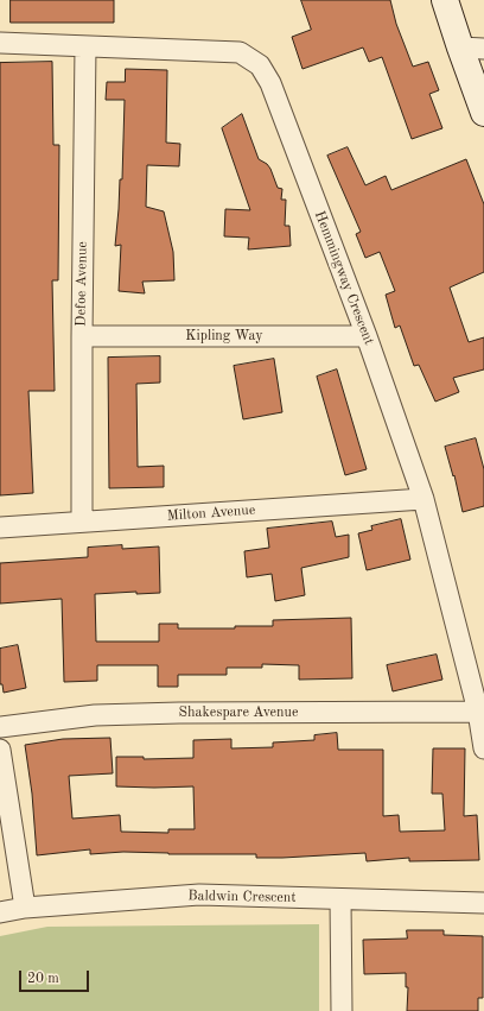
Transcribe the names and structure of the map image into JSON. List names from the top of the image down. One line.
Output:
{"streets":{"street":["Hemmingway Crescent","Defoe Avenue","Kipling Way","Milton Avenue","Shakespare Avenue","Baldwin Crescent"]},"crossings":[["Hemmingway Crescent","Defoe Avenue"],["Hemmingway Crescent","Kipling Way"],["Hemmingway Crescent","Milton Avenue"],["Hemmingway Crescent","Shakespare Avenue"],["Defoe Avenue","Kipling Way"],["Defoe Avenue","Milton Avenue"]],"scale_bar":"20 m"}
